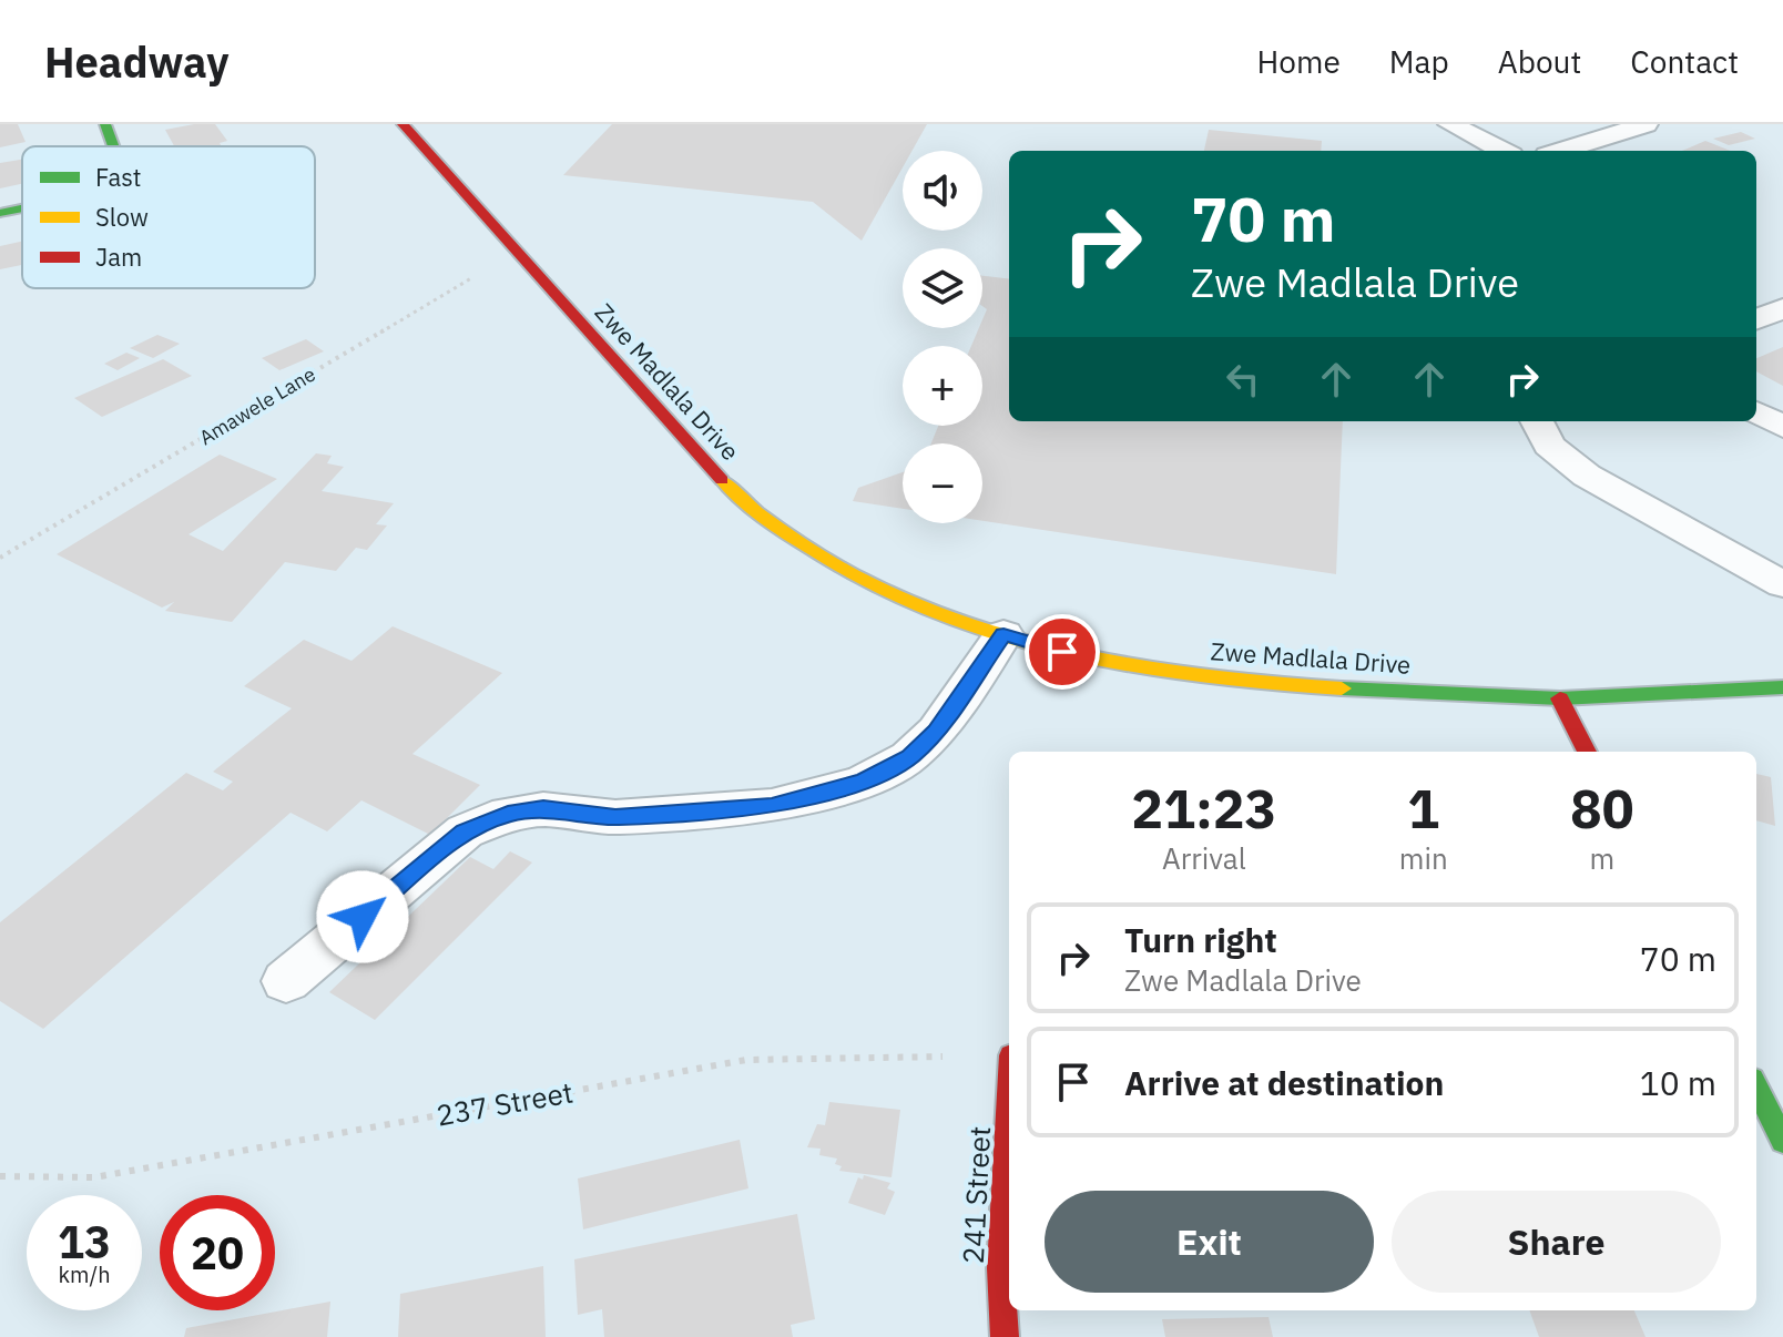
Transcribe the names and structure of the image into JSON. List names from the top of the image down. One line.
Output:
{"streets":{"street":["Zwe Madlala Drive","241 Street"],"path":["Amawele Lane","237 Street"]},"crossings":[["Zwe Madlala Drive","Amawele Lane"]],"legend":["Fast","Slow","Jam"],"page":{"header":"Headway","nav":["Home","Map","About","Contact"],"map_buttons":["+","−"],"turn":["70 m","Zwe Madlala Drive"],"eta":["21:23","Arrival","1","min","80","m"],"list":[{"name":"Turn right","note":"Zwe Madlala Drive","value":"70 m"},{"name":"Arrive at destination","value":"10 m"}],"buttons":["Exit","Share"],"speed":"13 km/h","limit":"20"}}
